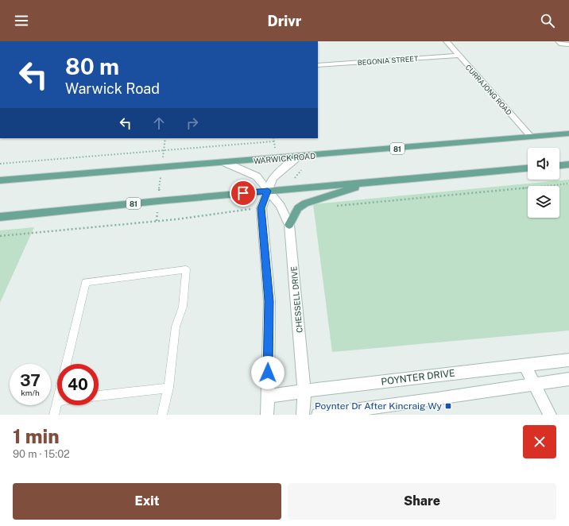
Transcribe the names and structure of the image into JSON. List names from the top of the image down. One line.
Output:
{"streets":{"main road":["81","WARWICK ROAD"],"street":["BEGONIA STREET","CURRAJONG ROAD","CHESSELL DRIVE","POYNTER DRIVE"]},"crossings":[["BEGONIA STREET","CURRAJONG ROAD"],["CURRAJONG ROAD","WARWICK ROAD"],["81","CHESSELL DRIVE"],["WARWICK ROAD","CHESSELL DRIVE"],["CHESSELL DRIVE","POYNTER DRIVE"]],"places":{"transit":["Poynter Dr After Kincraig Wy"]},"page":{"header":"Drivr","turn":["80 m","Warwick Road"],"speed":"37 km/h","limit":"40","heading":["1 min","90 m · 15:02"],"buttons":["Exit","Share"]}}
